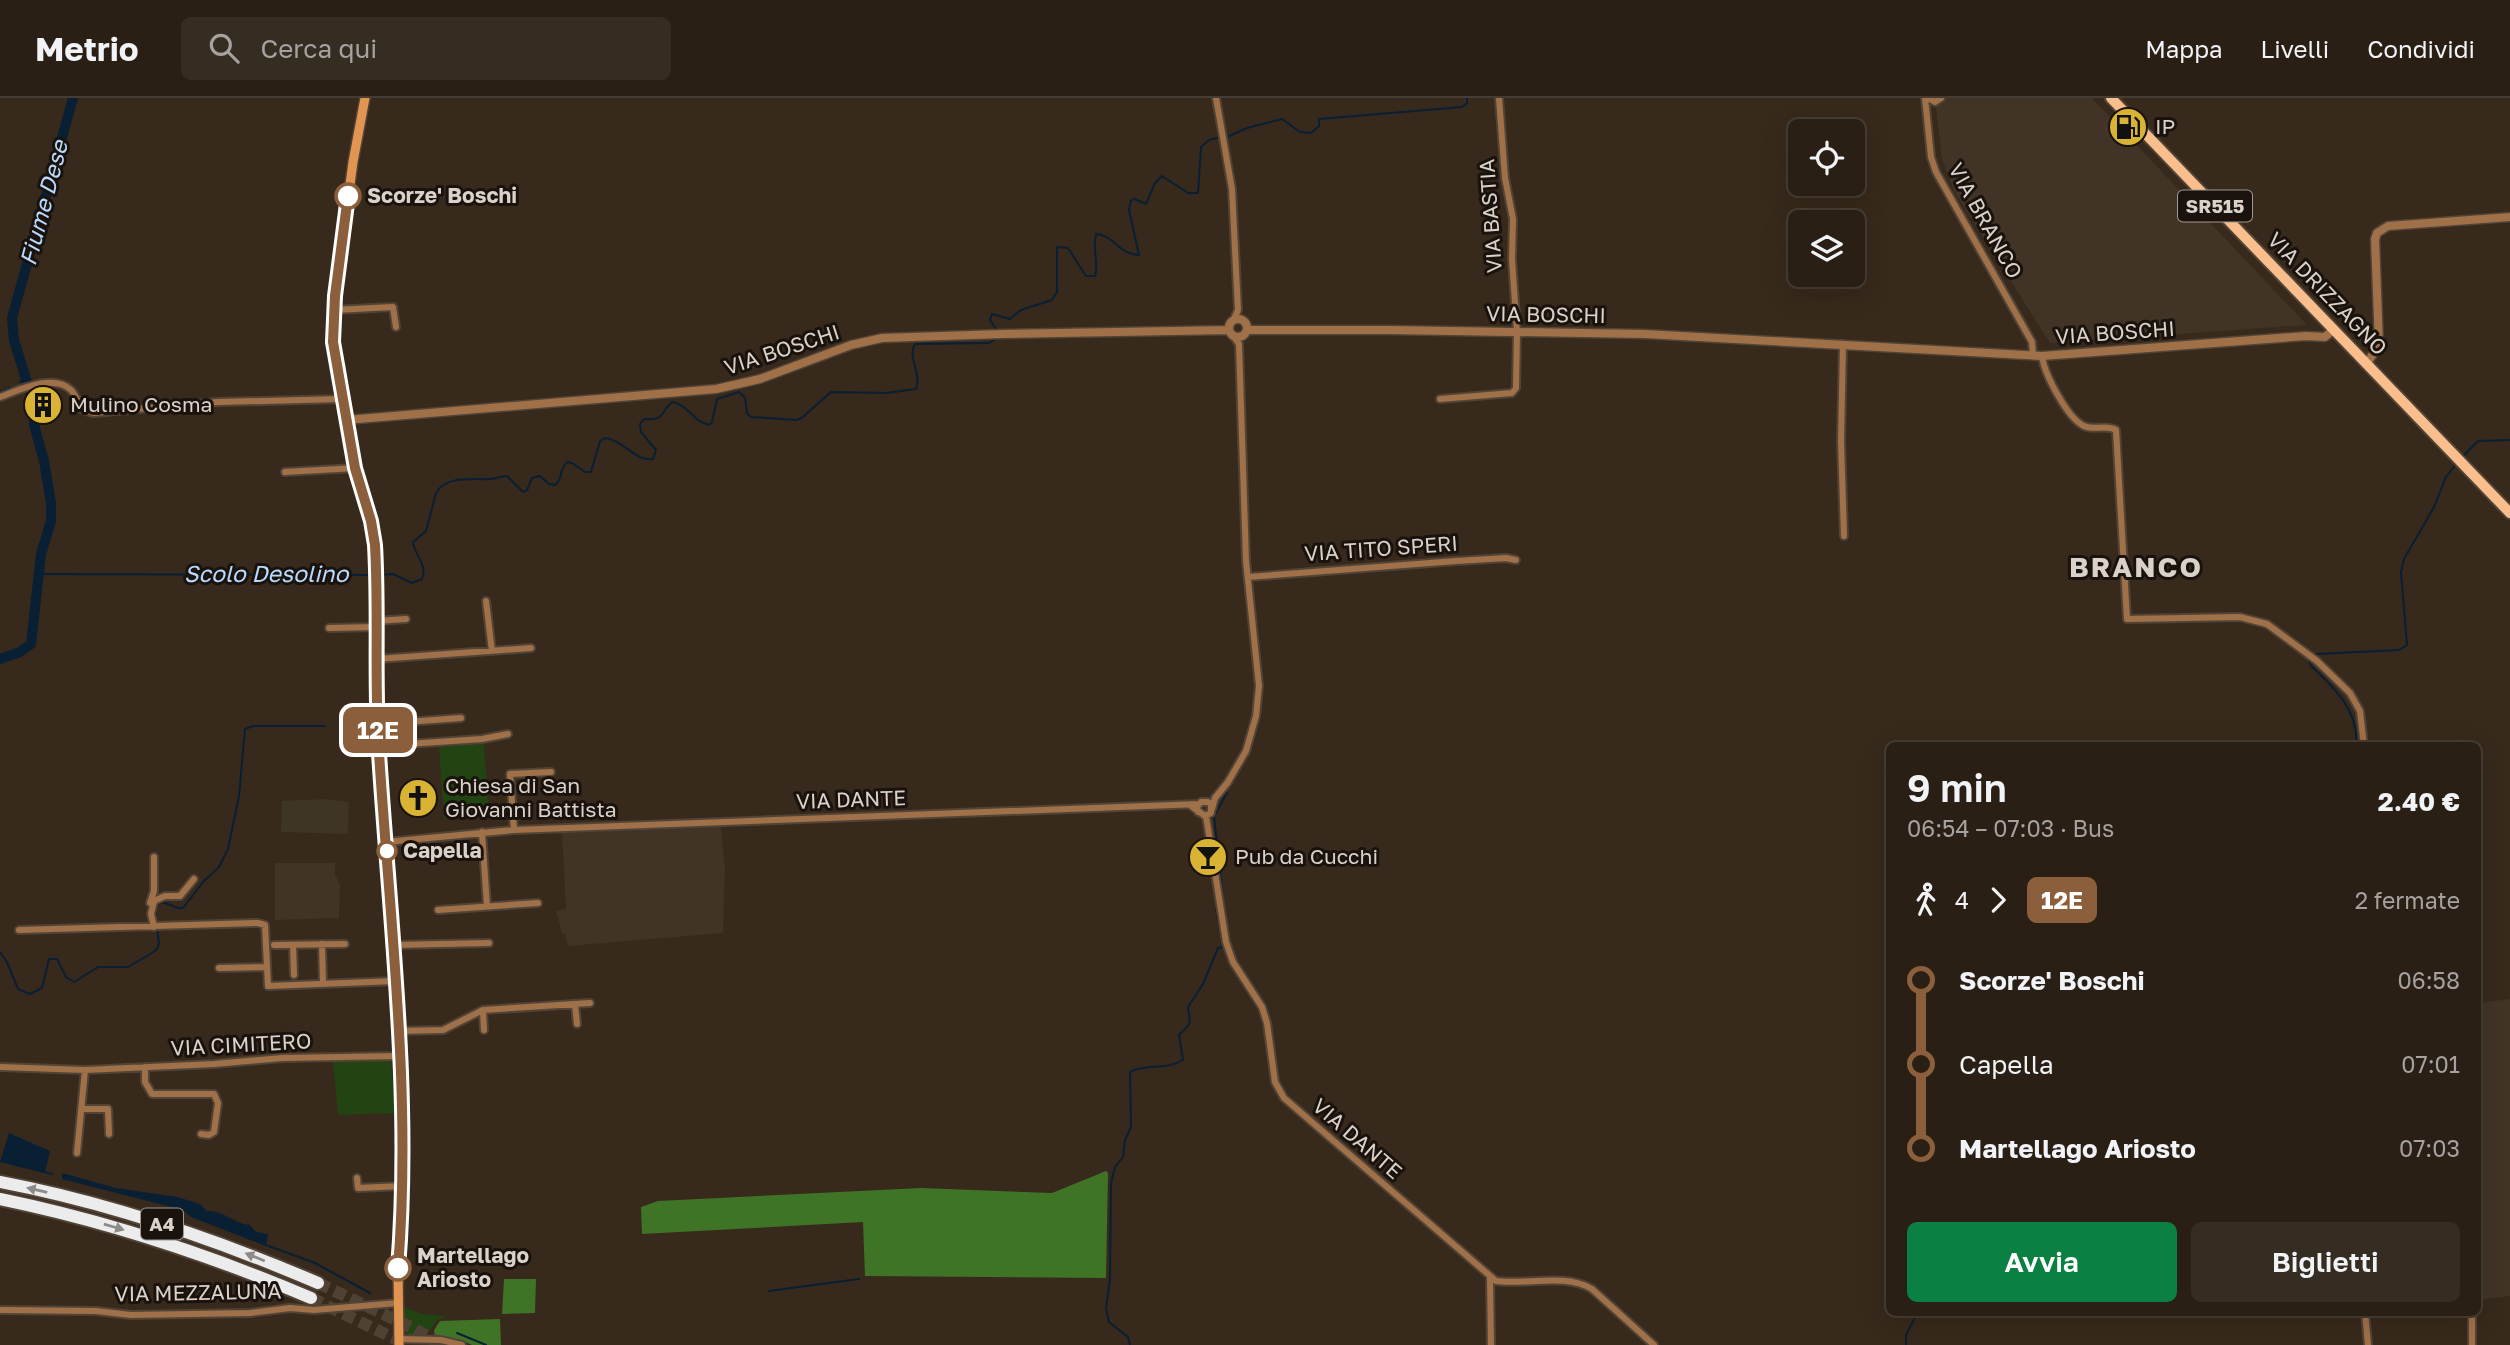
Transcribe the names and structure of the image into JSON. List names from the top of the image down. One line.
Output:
{"streets":{"highway":["A4"],"main road":["SR515","VIA DRIZZAGNO"],"street":["VIA BASTIA","VIA BRANCO","VIA BOSCHI","VIA TITO SPERI","VIA DANTE","VIA CIMITERO","VIA MEZZALUNA"]},"crossings":[["VIA BASTIA","VIA BOSCHI"],["VIA BRANCO","VIA BOSCHI"],["VIA DRIZZAGNO","VIA BOSCHI"]],"districts":["BRANCO"],"water":["Fiume Dese","Scolo Desolino"],"places":{"fuel station":["IP"],"other":["Scorze' Boschi","Capella","Martellago Ariosto"],"building":["Mulino Cosma"],"church":["Chiesa di San Giovanni Battista"],"bar":["Pub da Cucchi"]},"lines":["bus line 12E"],"page":{"header":"Metrio","search":"Cerca qui","nav":["Mappa","Livelli","Condividi"],"on_map":"12E","heading":["9 min","06:54 – 07:03 · Bus","2.40 €"],"legs":["4","12E","2 fermate"],"list":[{"name":"Scorze' Boschi","value":"06:58"},{"name":"Capella","value":"07:01"},{"name":"Martellago Ariosto","value":"07:03"}],"buttons":["Avvia","Biglietti"]}}
